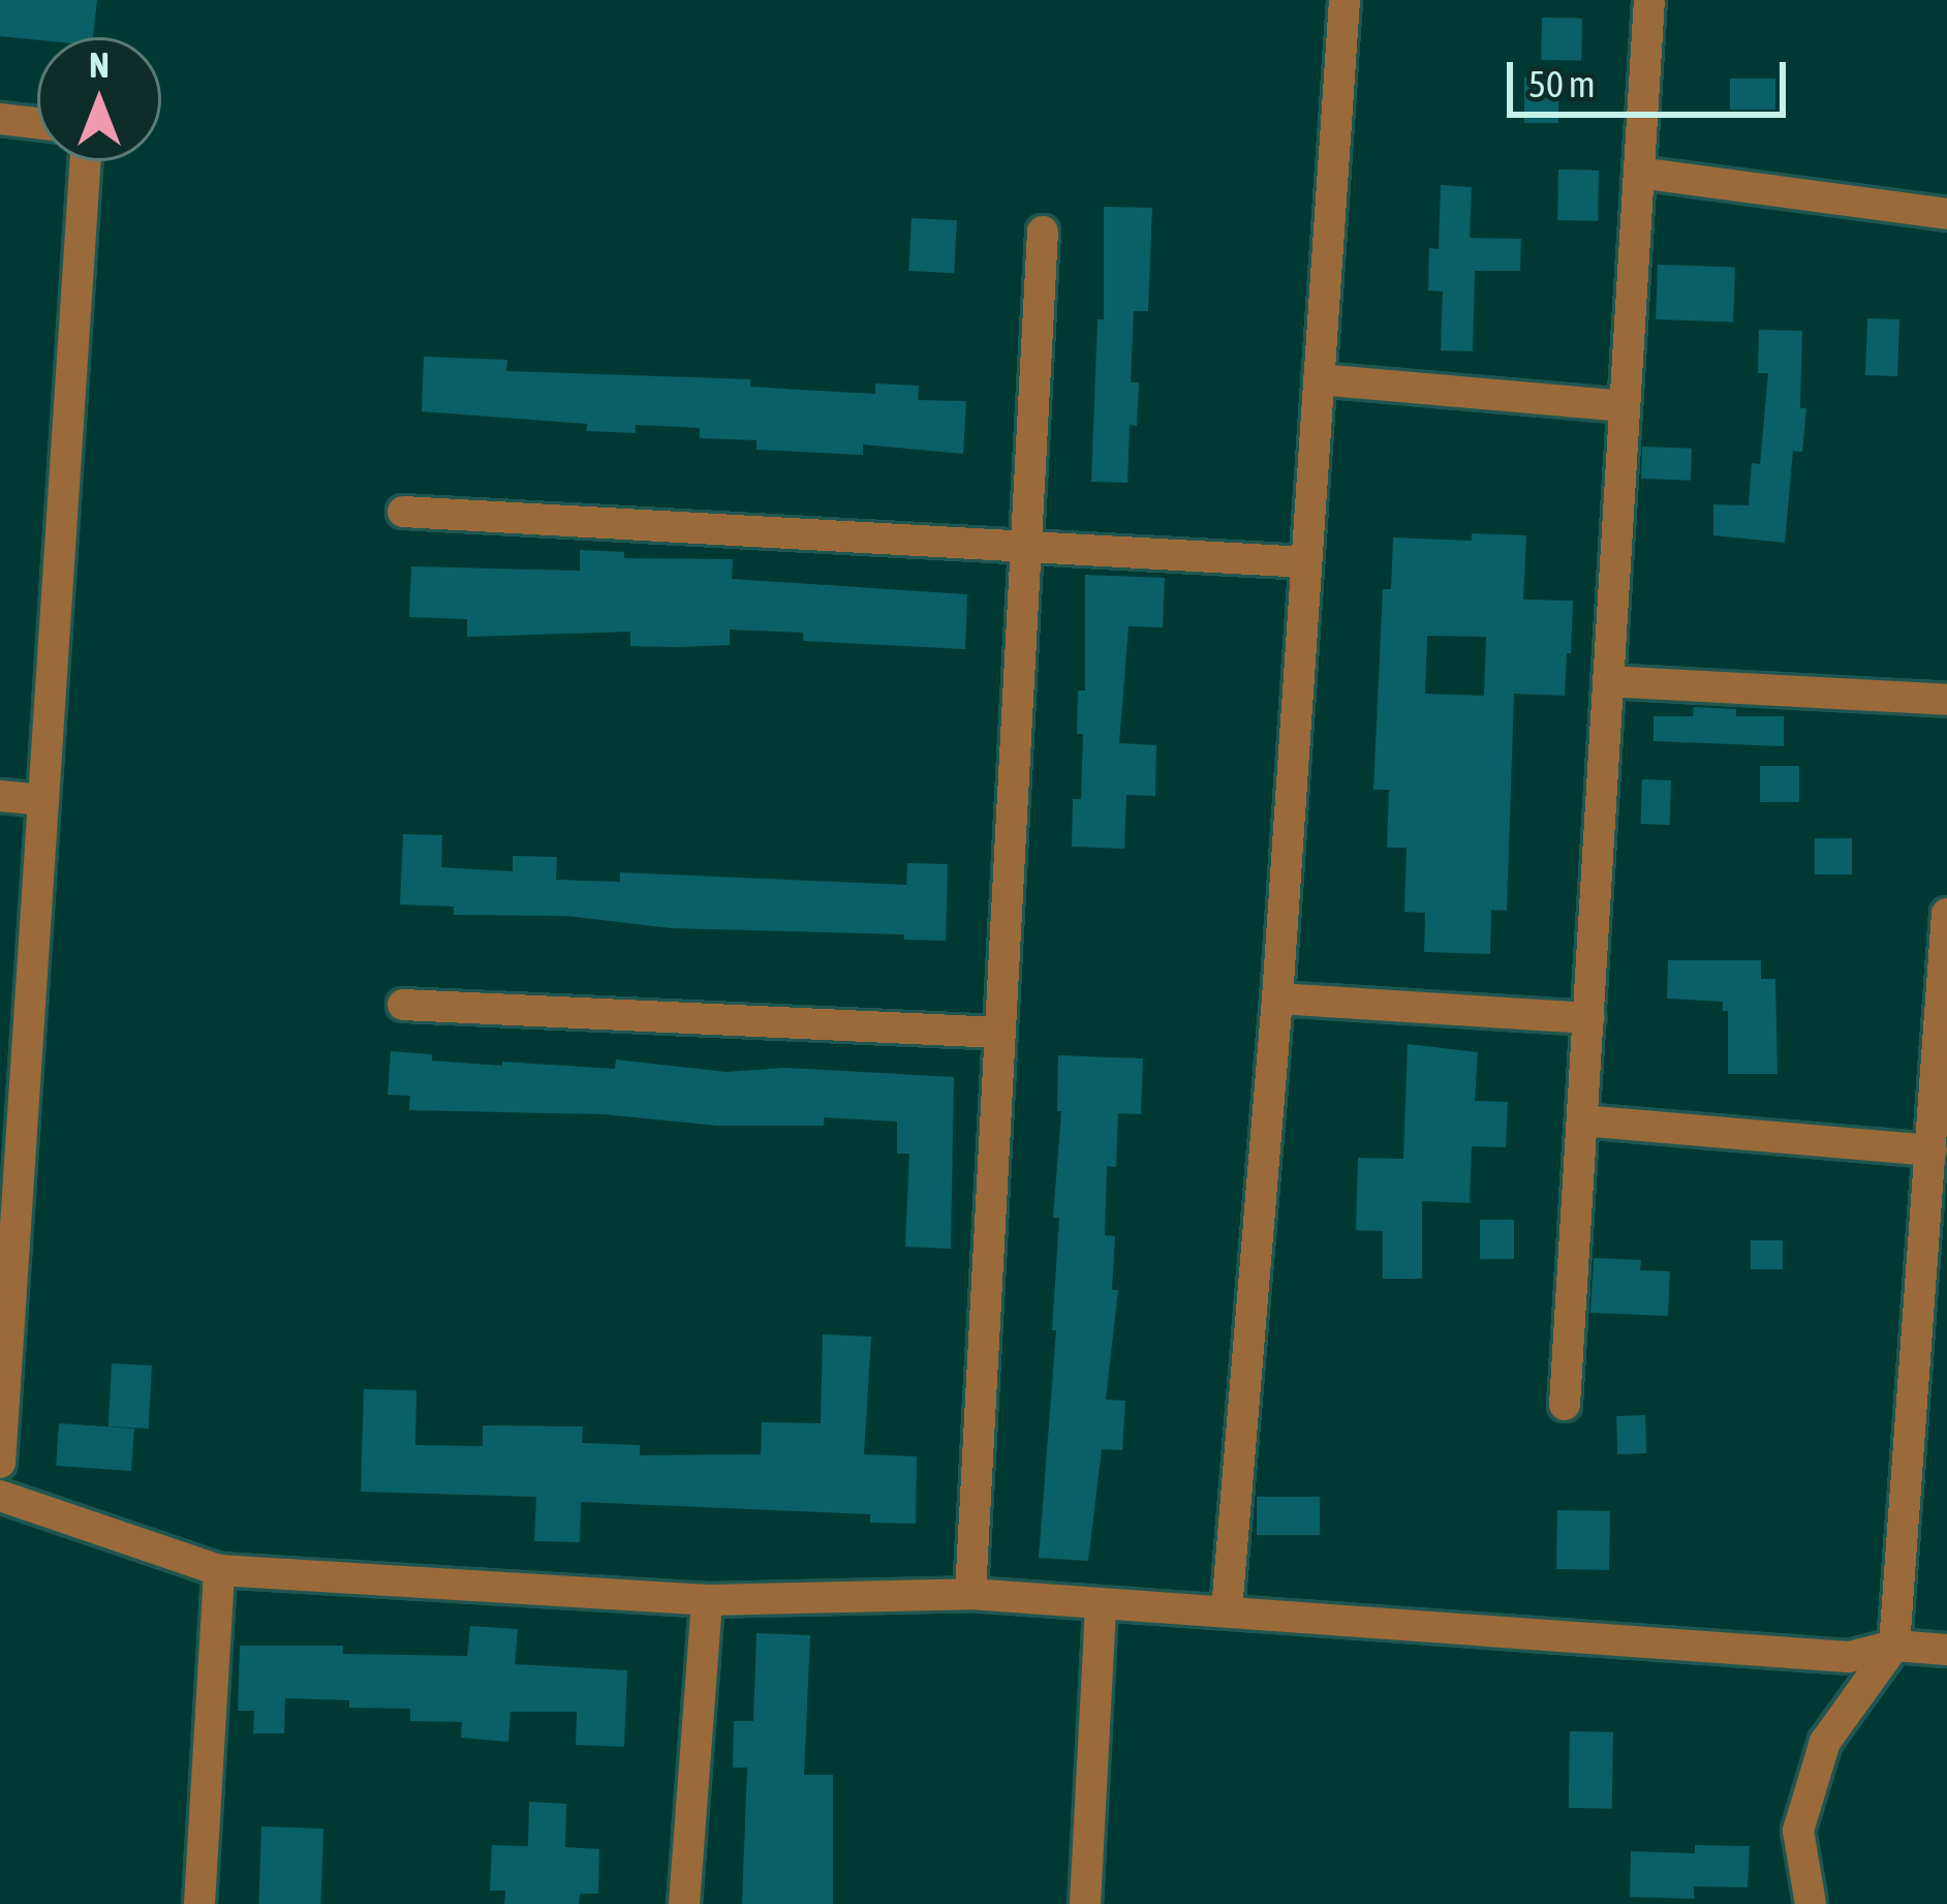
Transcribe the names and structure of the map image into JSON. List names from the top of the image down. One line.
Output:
{"scale_bar":"50 m","north":"top"}
